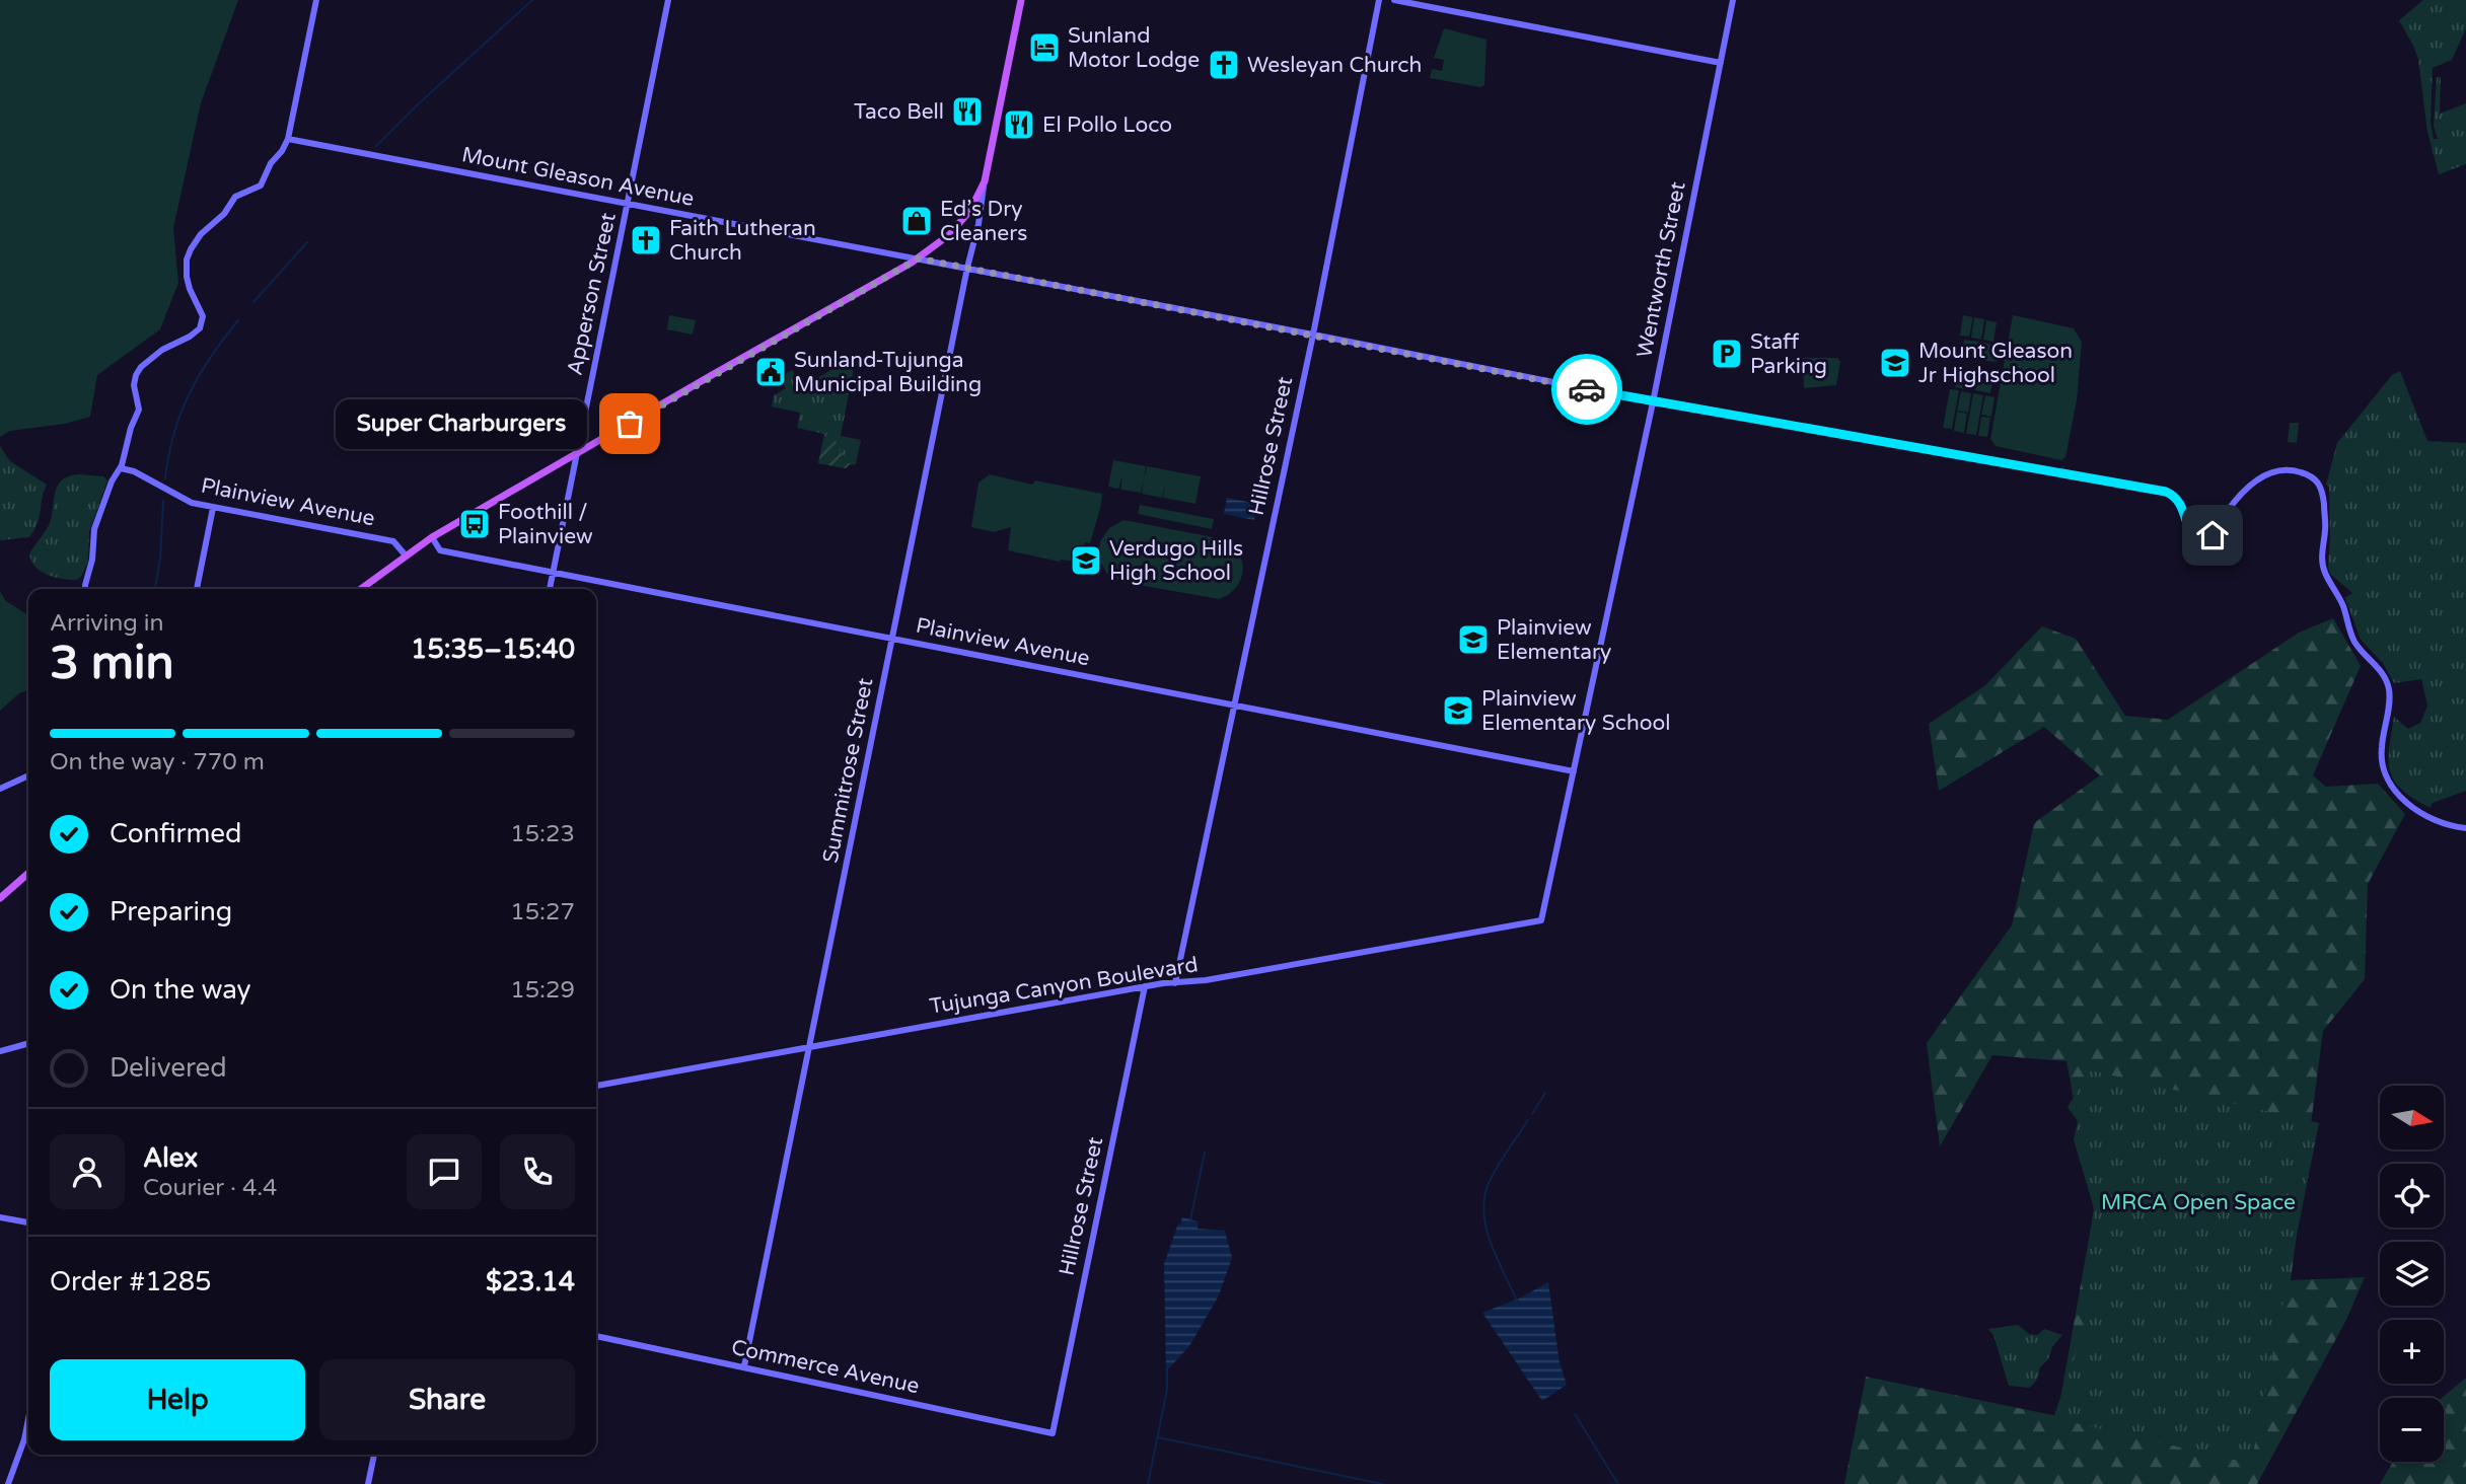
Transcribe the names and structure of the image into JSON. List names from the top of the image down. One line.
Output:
{"streets":{"street":["Mount Gleason Avenue","Wentworth Street","Apperson Street","Hillrose Street","Plainview Avenue","Summitrose Street","Tujunga Canyon Boulevard","Commerce Avenue"]},"crossings":[["Mount Gleason Avenue","Wentworth Street"],["Mount Gleason Avenue","Apperson Street"],["Mount Gleason Avenue","Hillrose Street"],["Mount Gleason Avenue","Summitrose Street"],["Wentworth Street","Plainview Avenue"],["Wentworth Street","Tujunga Canyon Boulevard"],["Apperson Street","Plainview Avenue"],["Hillrose Street","Plainview Avenue"],["Hillrose Street","Tujunga Canyon Boulevard"],["Hillrose Street","Commerce Avenue"],["Plainview Avenue","Summitrose Street"],["Summitrose Street","Tujunga Canyon Boulevard"],["Summitrose Street","Commerce Avenue"]],"parks":["MRCA Open Space"],"places":{"hotel":["Sunland Motor Lodge"],"church":["Wesleyan Church","Faith Lutheran Church"],"restaurant":["Taco Bell","El Pollo Loco"],"shop":["Ed’s Dry Cleaners"],"parking":["Staff Parking"],"school or university":["Mount Gleason Jr Highschool","Verdugo Hills High School","Plainview Elementary","Plainview Elementary School"],"public building":["Sunland-Tujunga Municipal Building"],"other":["Super Charburgers"],"bus stop":["Foothill / Plainview"]},"north":"right","page":{"bubble":"Super Charburgers","heading":["3 min","Arriving in","15:35–15:40"],"panel":["Alex","Courier · 4.4","Order #1285","$23.14"],"bar":"On the way · 770 m","list":[["Confirmed","15:23"],["Preparing","15:27"],["On the way","15:29"],"Delivered"],"map_buttons":["+","−"],"buttons":["Help","Share"]}}
